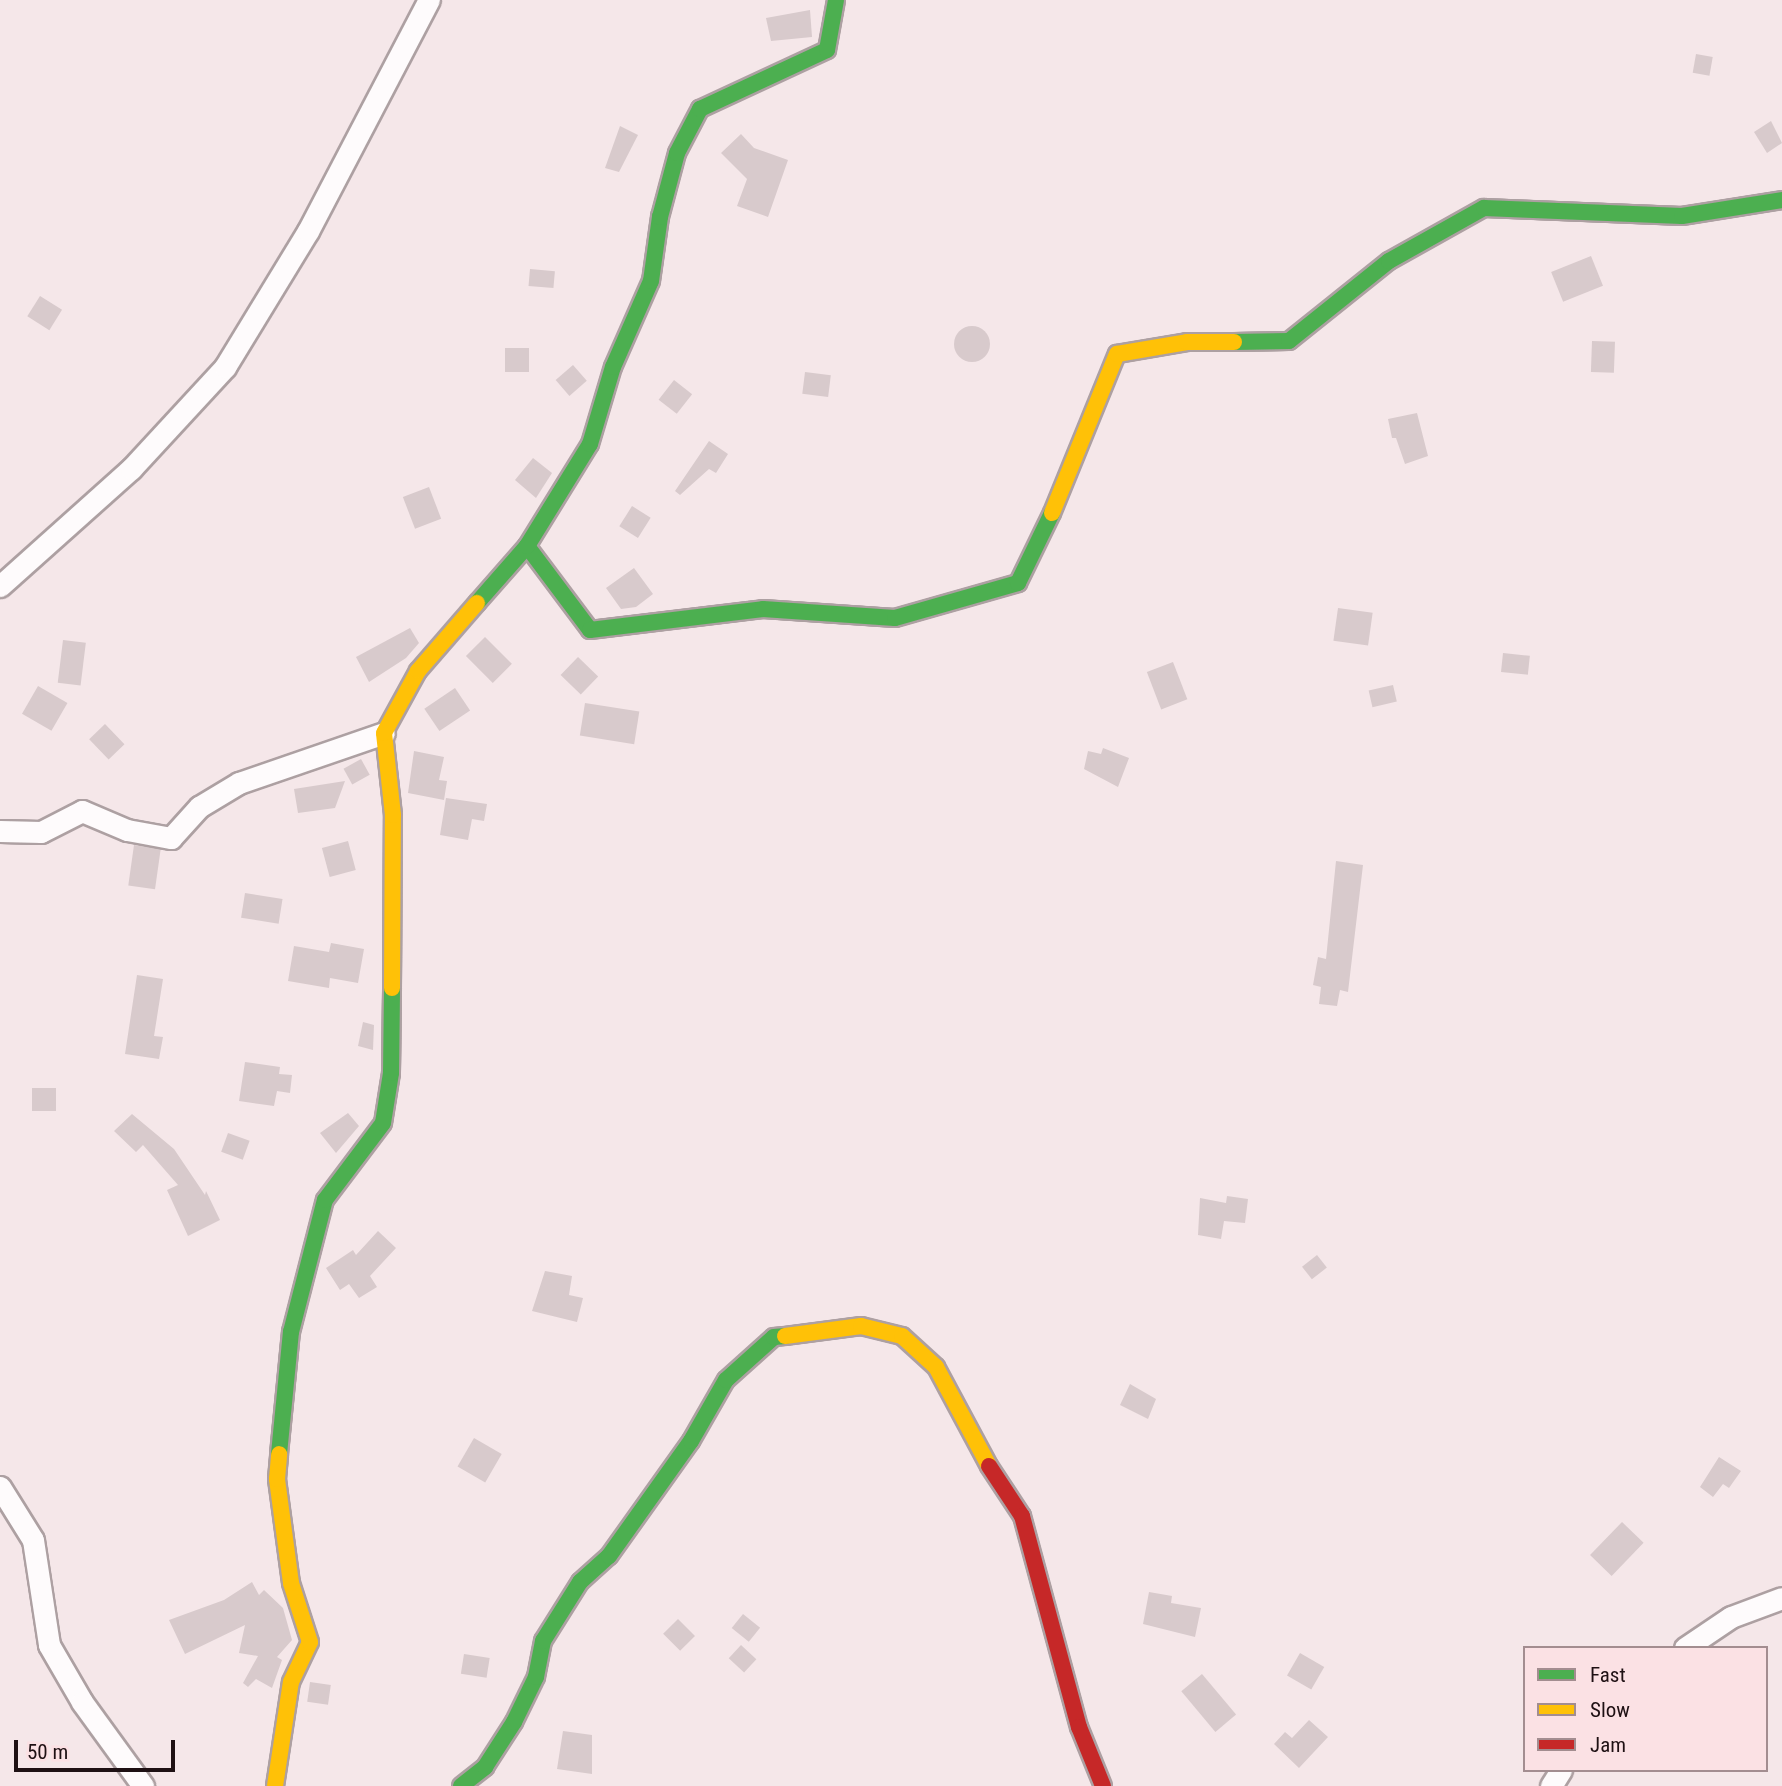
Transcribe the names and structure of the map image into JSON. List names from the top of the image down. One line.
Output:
{"legend":["Fast","Slow","Jam"],"scale_bar":"50 m"}
